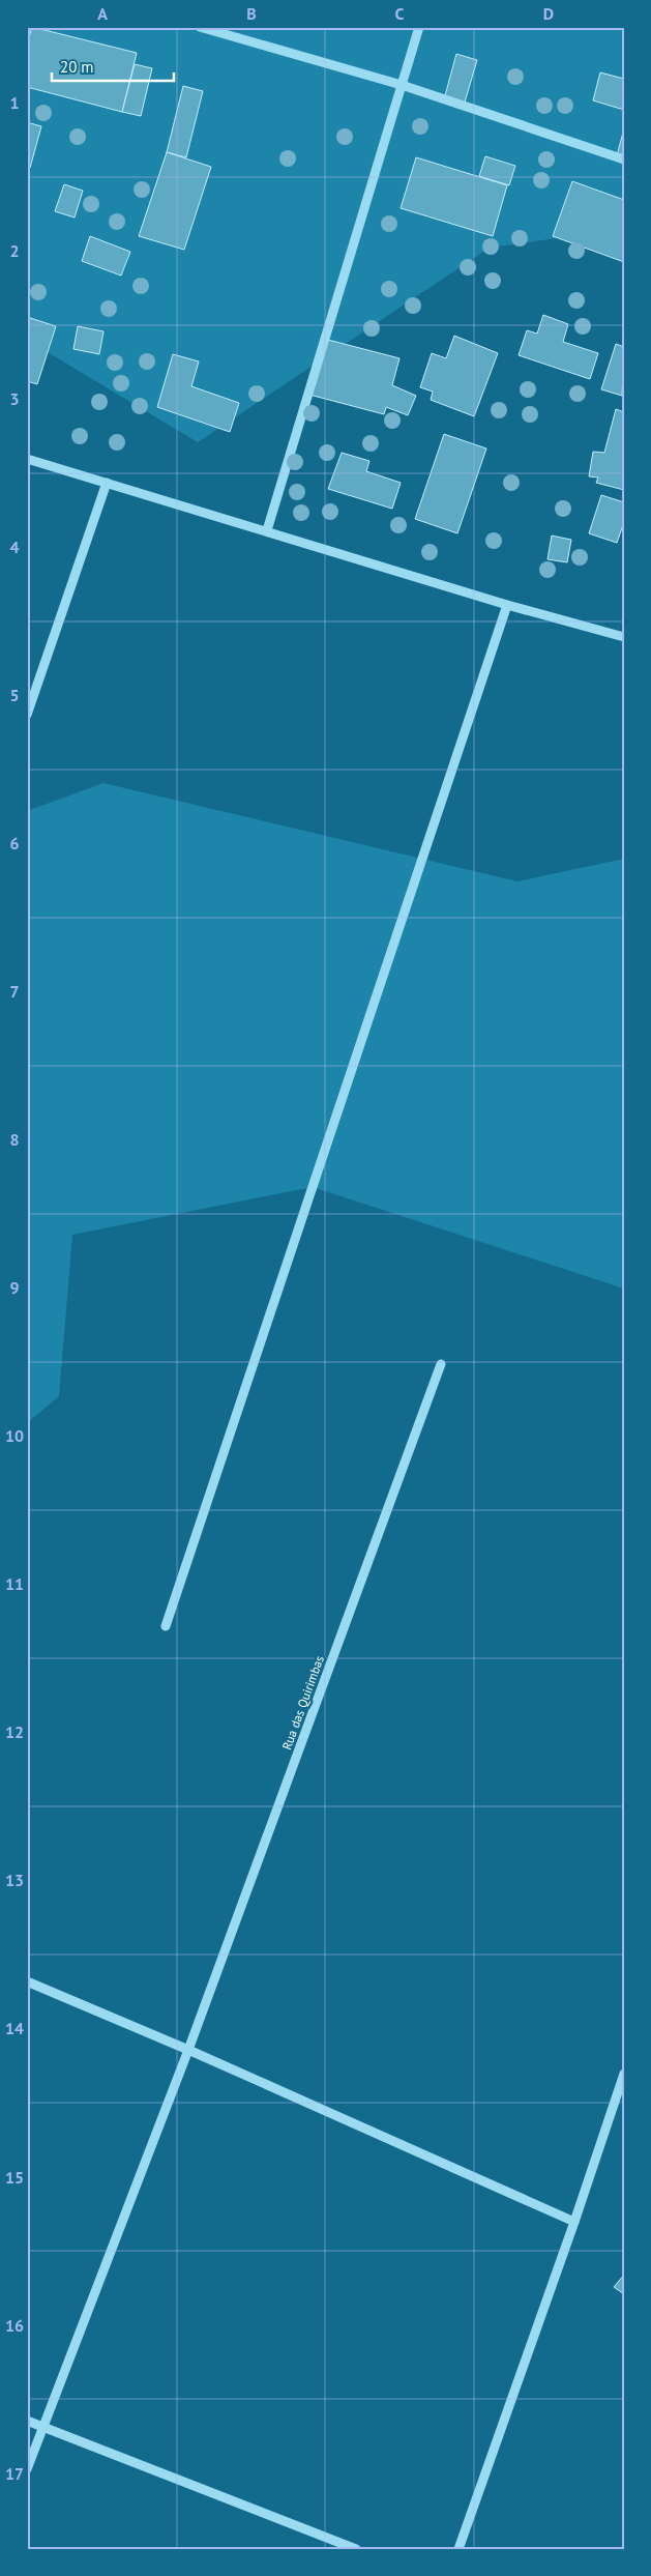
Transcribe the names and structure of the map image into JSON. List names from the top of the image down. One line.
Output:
{"streets":{"street":["Rua das Quirimbas"]},"scale_bar":"20 m","grid":{"columns":["A","B","C","D"],"rows":["1","2","3","4","5","6","7","8","9","10","11","12","13","14","15","16","17"]}}
